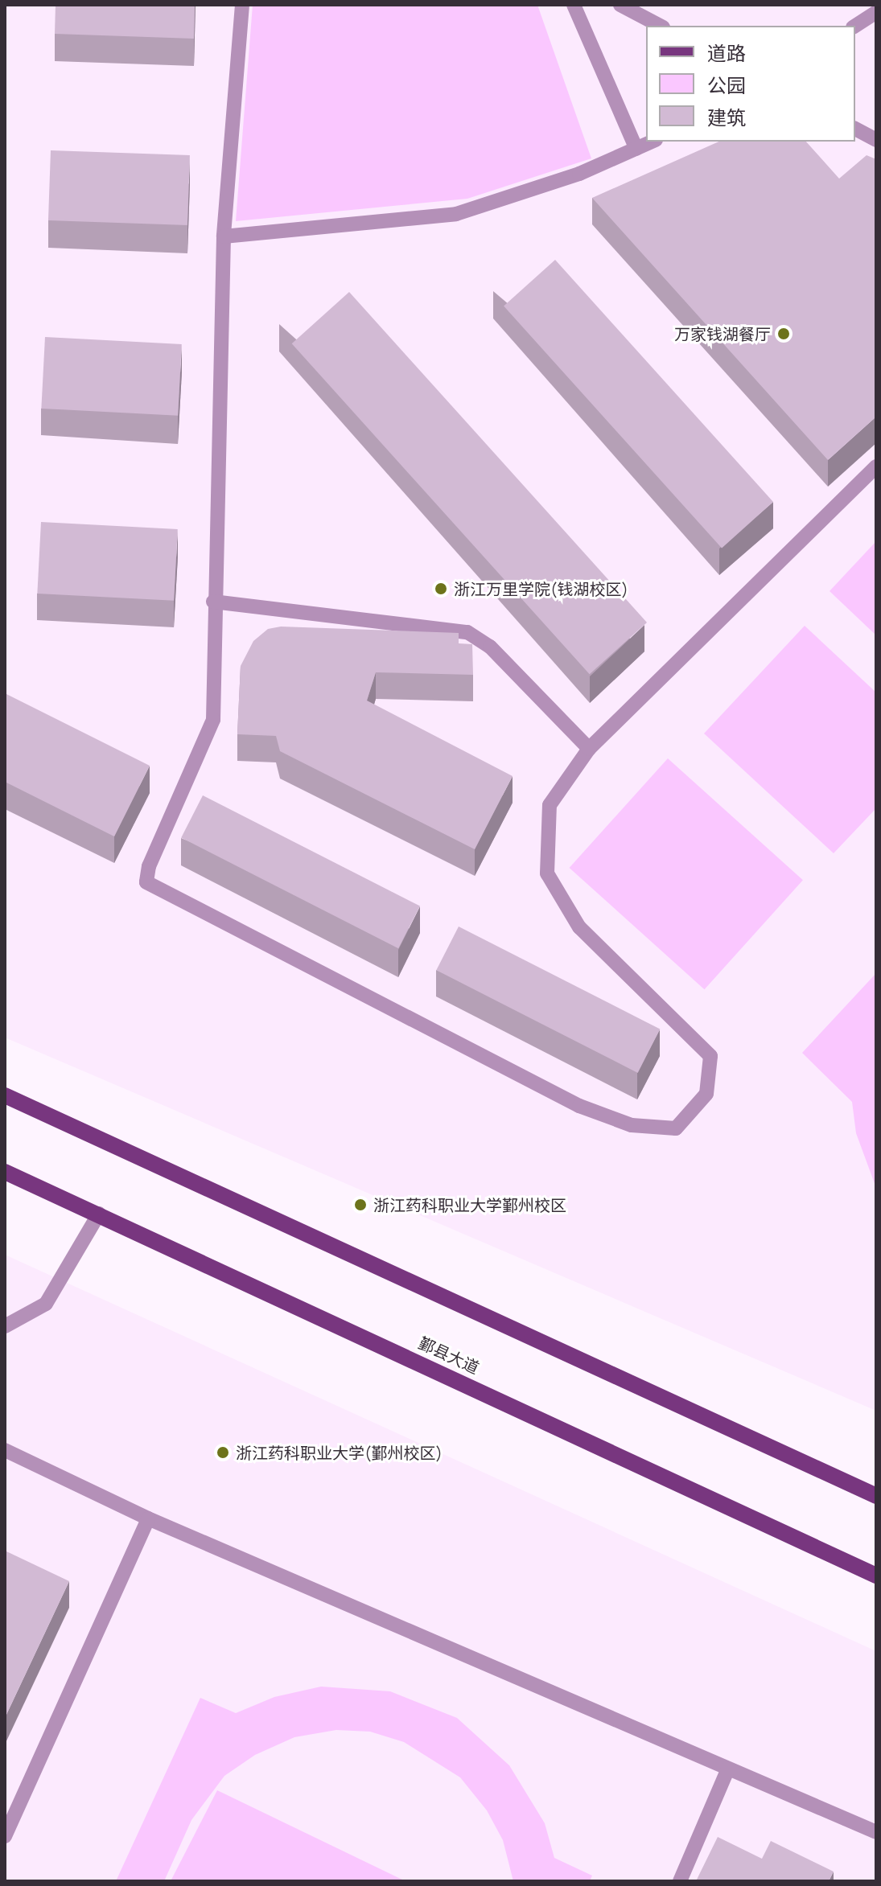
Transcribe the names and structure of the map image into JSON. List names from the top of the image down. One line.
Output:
{"streets":{"main road":["鄞县大道"]},"places":["万家钱湖餐厅","浙江万里学院(钱湖校区)","浙江药科职业大学鄞州校区","浙江药科职业大学(鄞州校区)"],"legend":["道路","公园","建筑"]}
